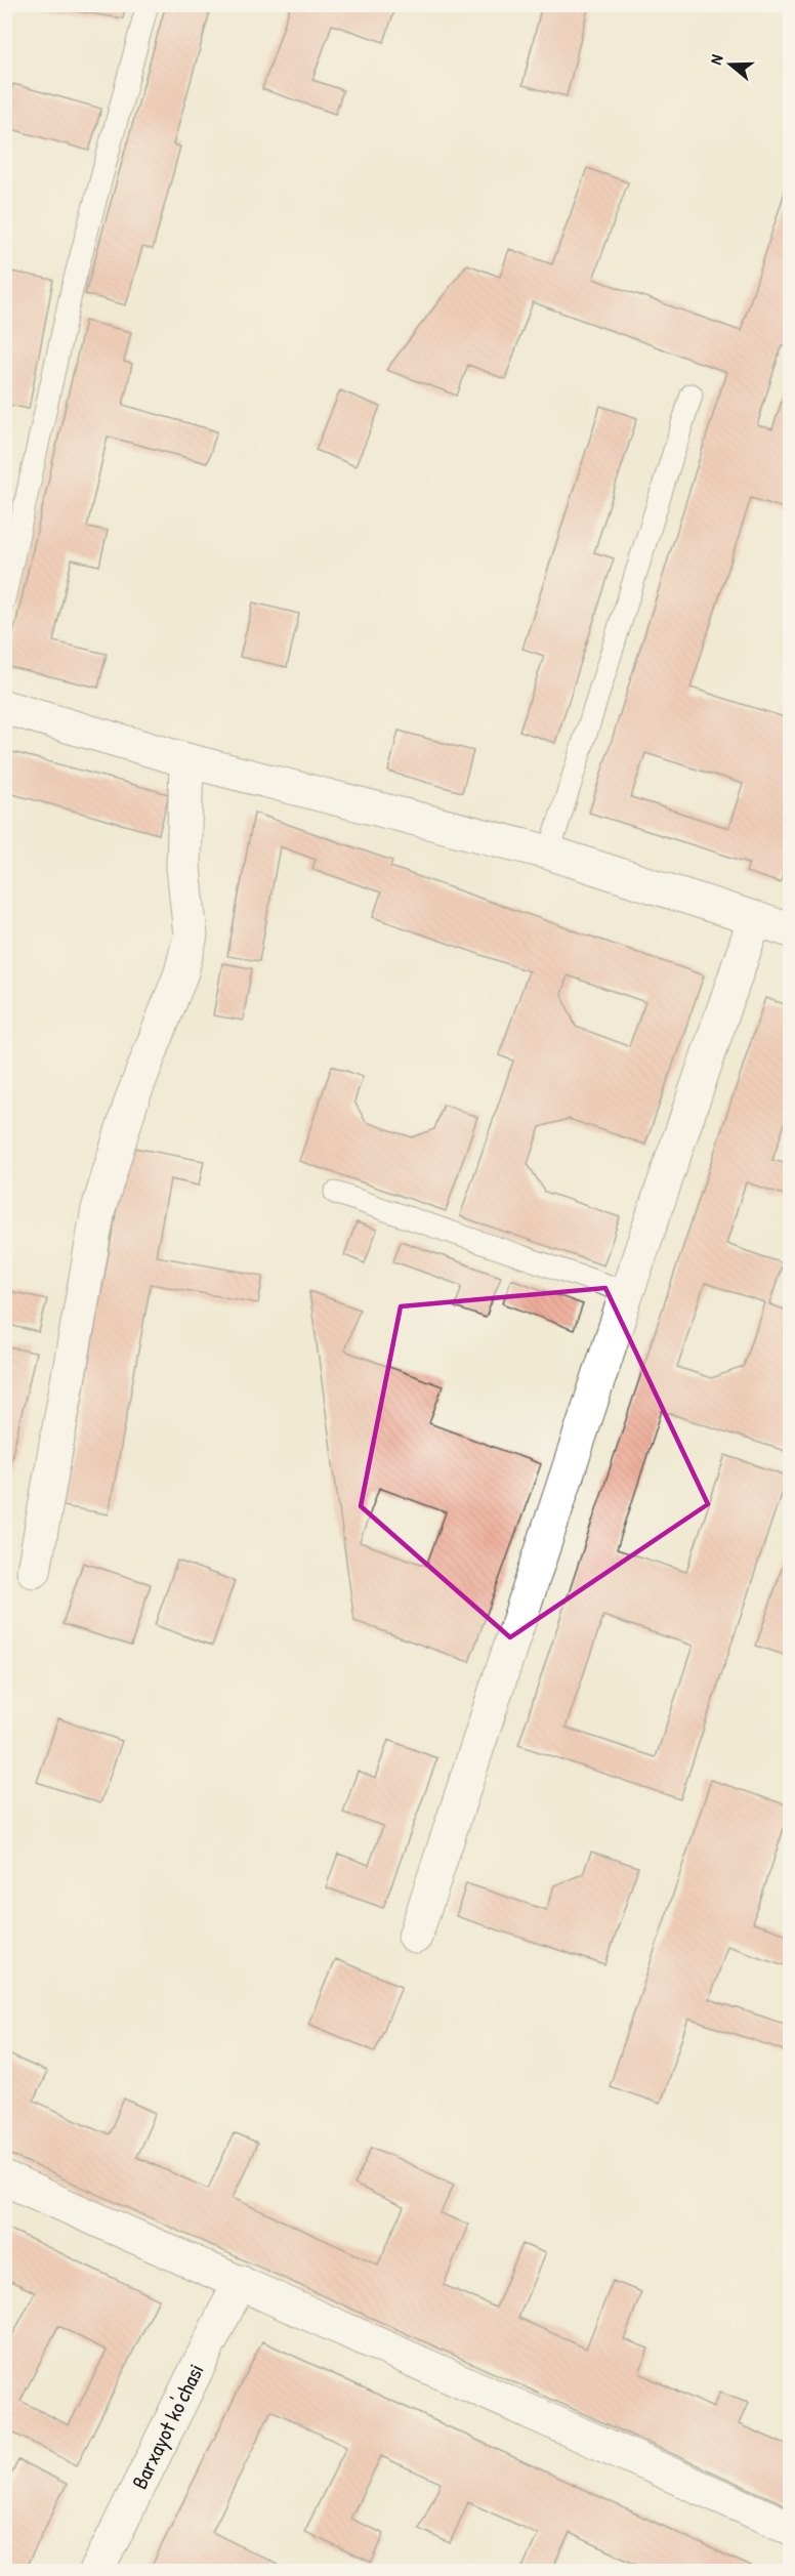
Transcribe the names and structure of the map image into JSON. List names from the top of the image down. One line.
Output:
{"streets":{"street":["Barxayot ko'chasi"]},"north":"left"}
